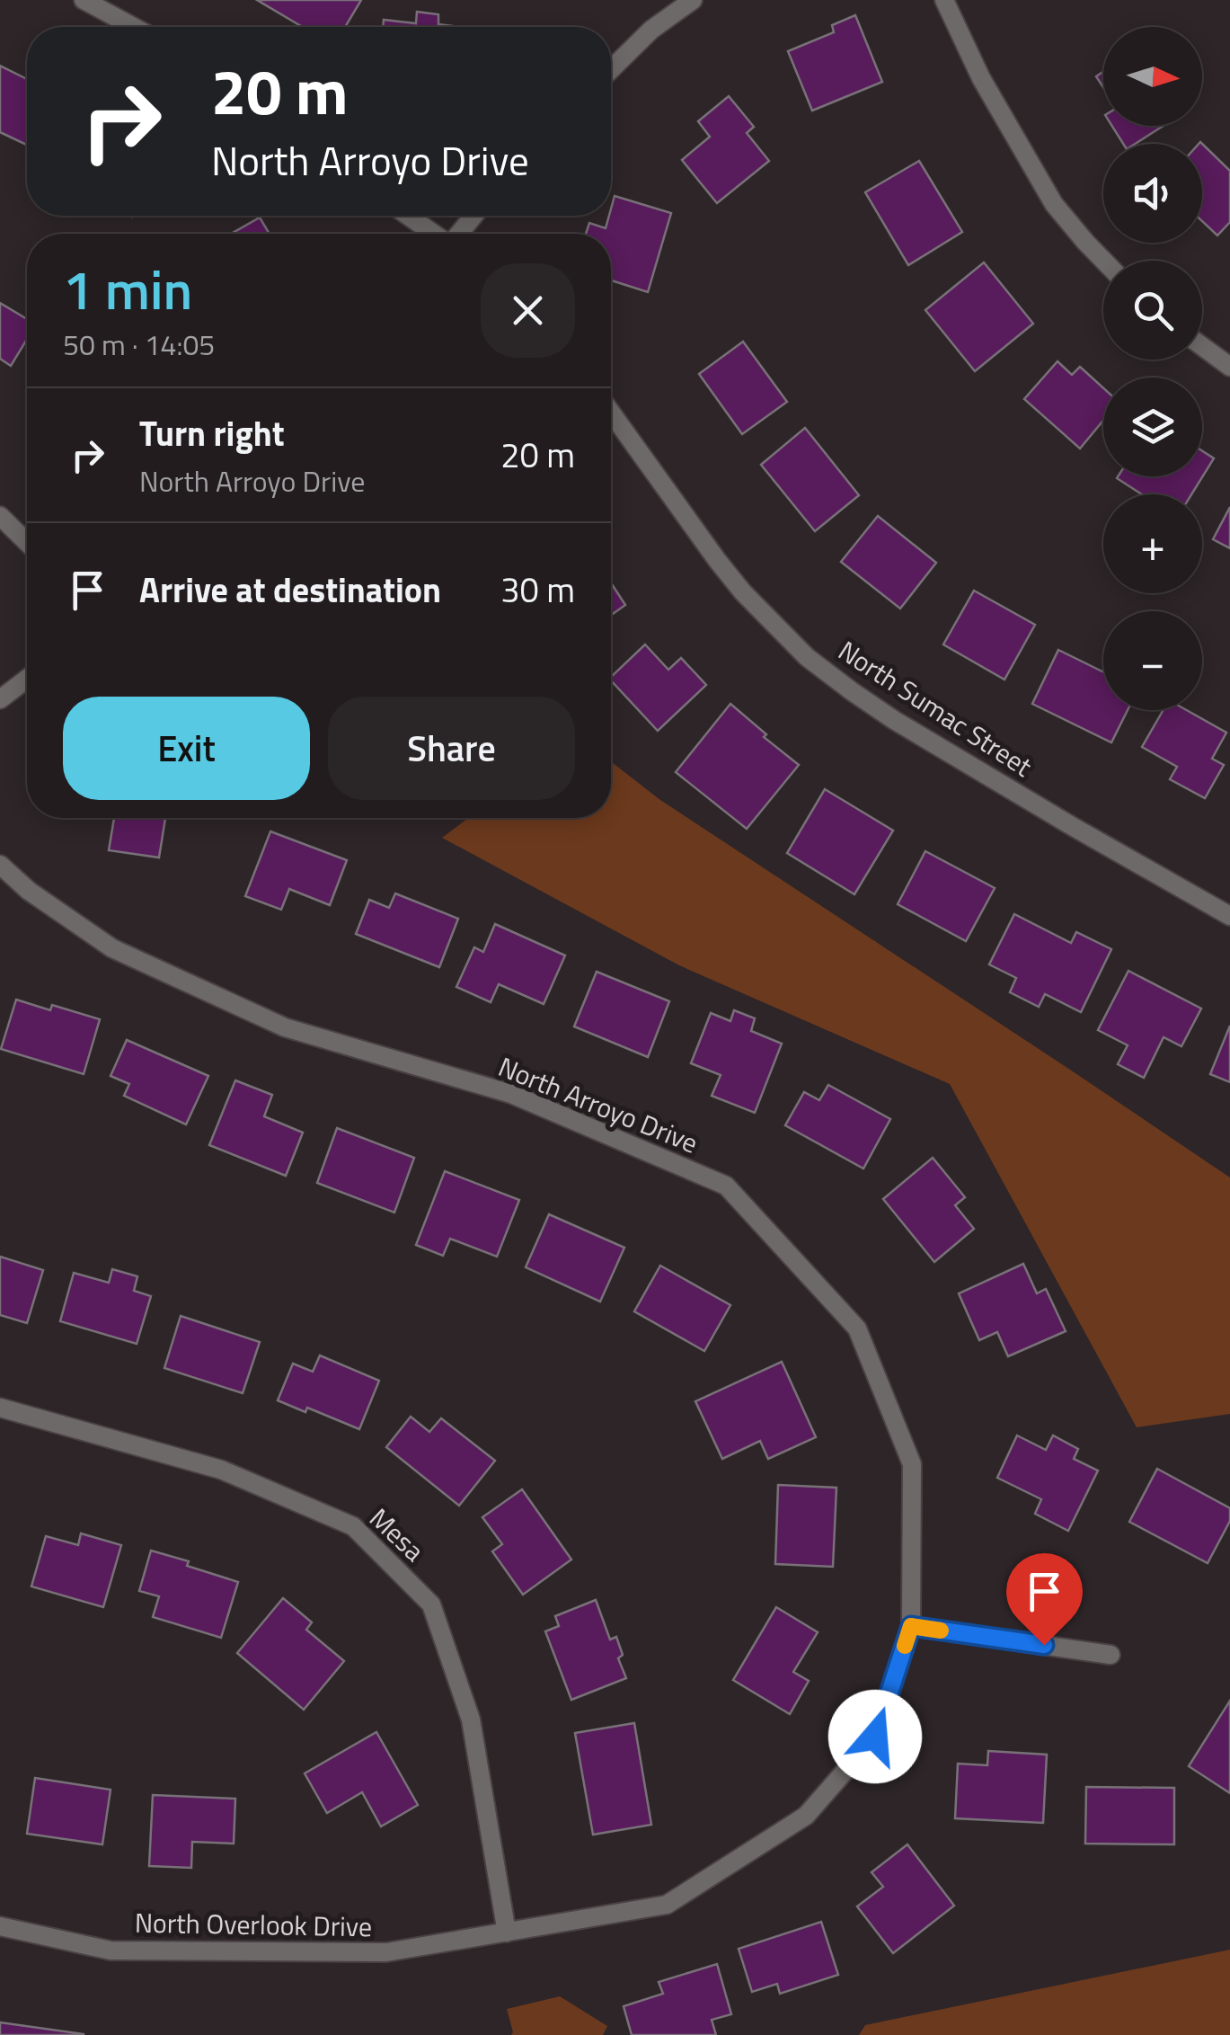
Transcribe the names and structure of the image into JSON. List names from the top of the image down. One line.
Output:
{"streets":{"street":["North Sumac Street","North Arroyo Drive","Mesa","North Overlook Drive"]},"crossings":[["North Arroyo Drive","Mesa"],["North Arroyo Drive","North Overlook Drive"],["Mesa","North Overlook Drive"]],"north":"right","page":{"map_buttons":["+","−"],"turn":["20 m","North Arroyo Drive"],"heading":["1 min","50 m · 14:05"],"list":[{"name":"Turn right","note":"North Arroyo Drive","value":"20 m"},{"name":"Arrive at destination","value":"30 m"}],"buttons":["Exit","Share"]}}
